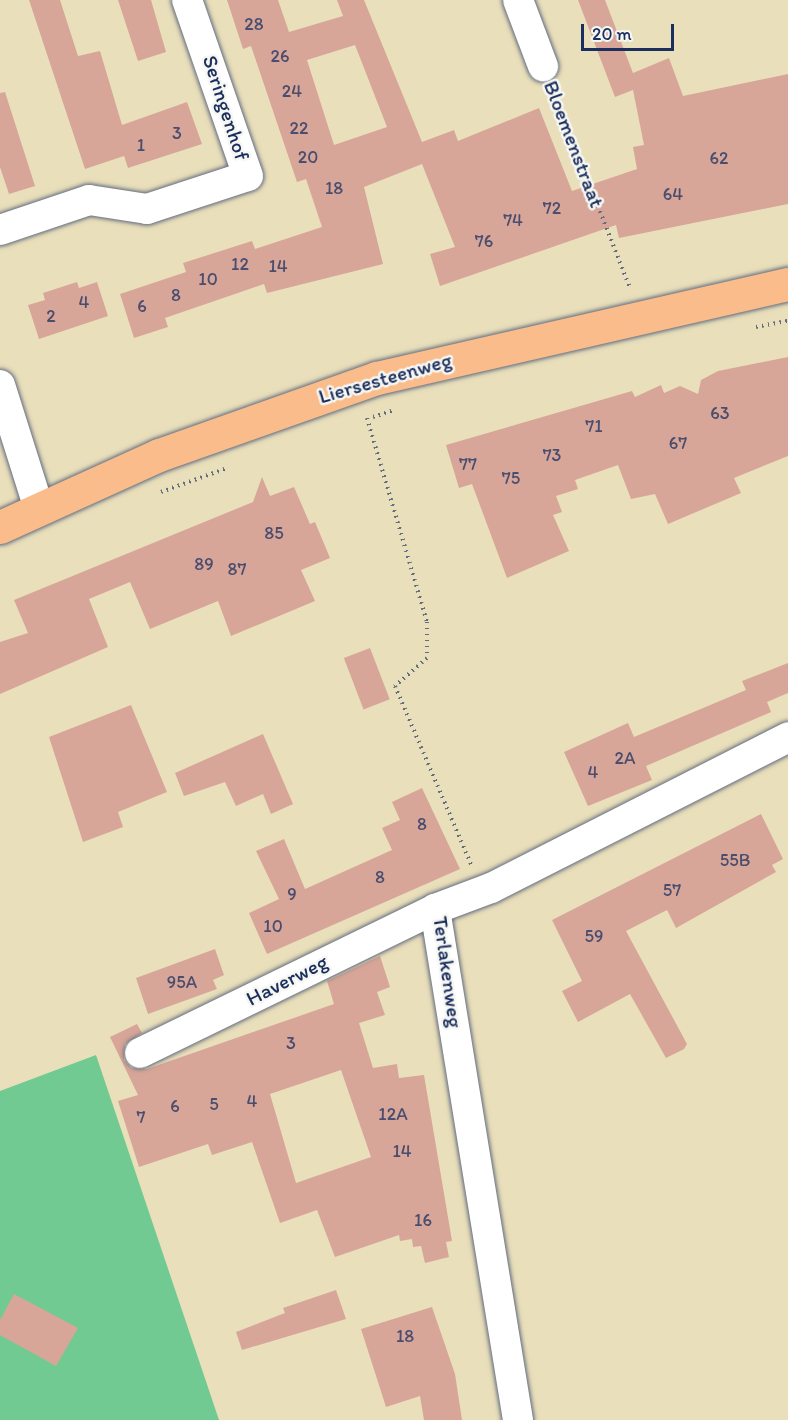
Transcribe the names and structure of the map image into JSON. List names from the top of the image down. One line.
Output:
{"streets":{"main road":["Liersesteenweg"],"street":["Seringenhof","Bloemenstraat","Terlakenweg","Haverweg"]},"crossings":[["Terlakenweg","Haverweg"]],"house_numbers":["28","26","24","22","3","1","20","62","18","64","72","74","76","12","14","10","8","4","6","2","63","71","67","73","77","75","85","89","87","2A","4","8","55B","8","57","9","10","59","95A","3","4","5","6","12A","7","14","16","18"],"scale_bar":"20 m"}
